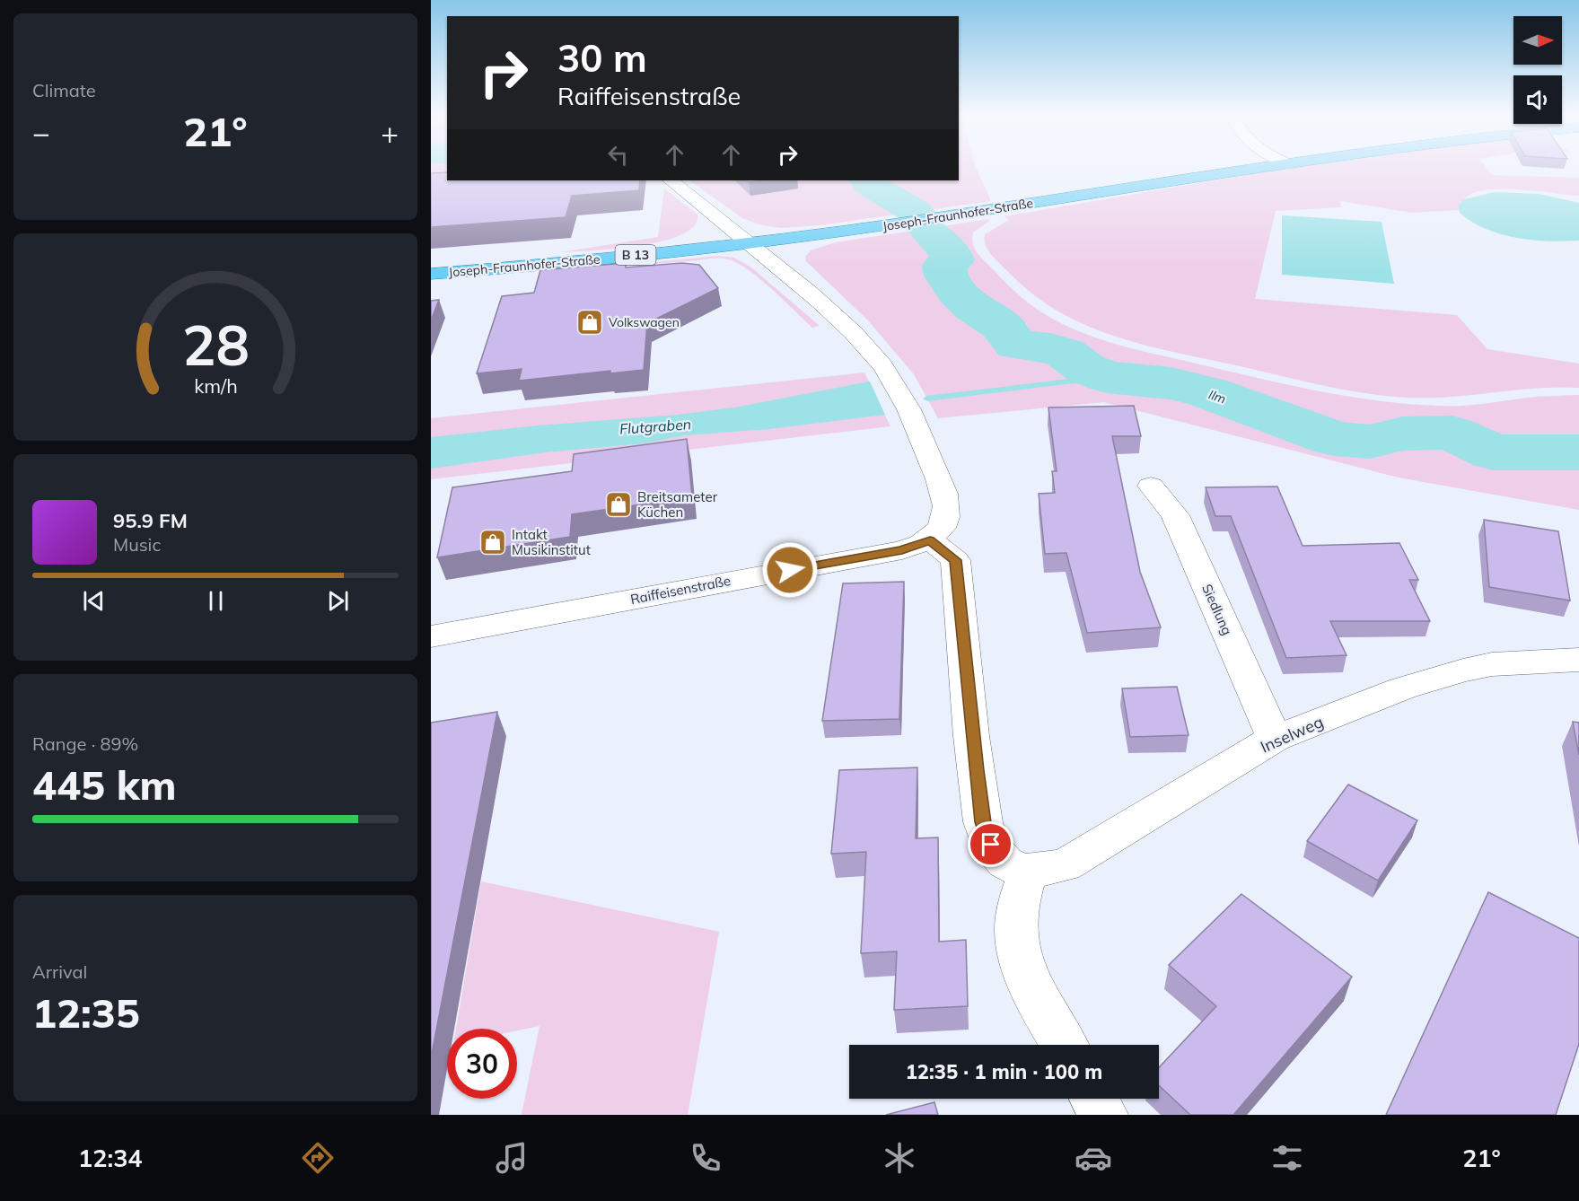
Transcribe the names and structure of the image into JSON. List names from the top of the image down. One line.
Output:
{"streets":{"main road":["Joseph-Fraunhofer-Straße","B 13"],"street":["Raiffeisenstraße","Siedlung","Inselweg"]},"crossings":[["Siedlung","Inselweg"]],"water":["Ilm","Flutgraben"],"places":{"shop":["Volkswagen","Breitsameter Küchen","Intakt Musikinstitut"]},"north":"right","page":{"tile":["Climate",["Range · 89%","445 km"],["Arrival","12:35"]],"turn":["30 m","Raiffeisenstraße"],"heat":["−","21°","+"],"song":["95.9 FM","Music"],"limit":"30","trip":"12:35 · 1 min · 100 m","tabs":["12:34","21°"],"gauge":["28","km/h"]}}
